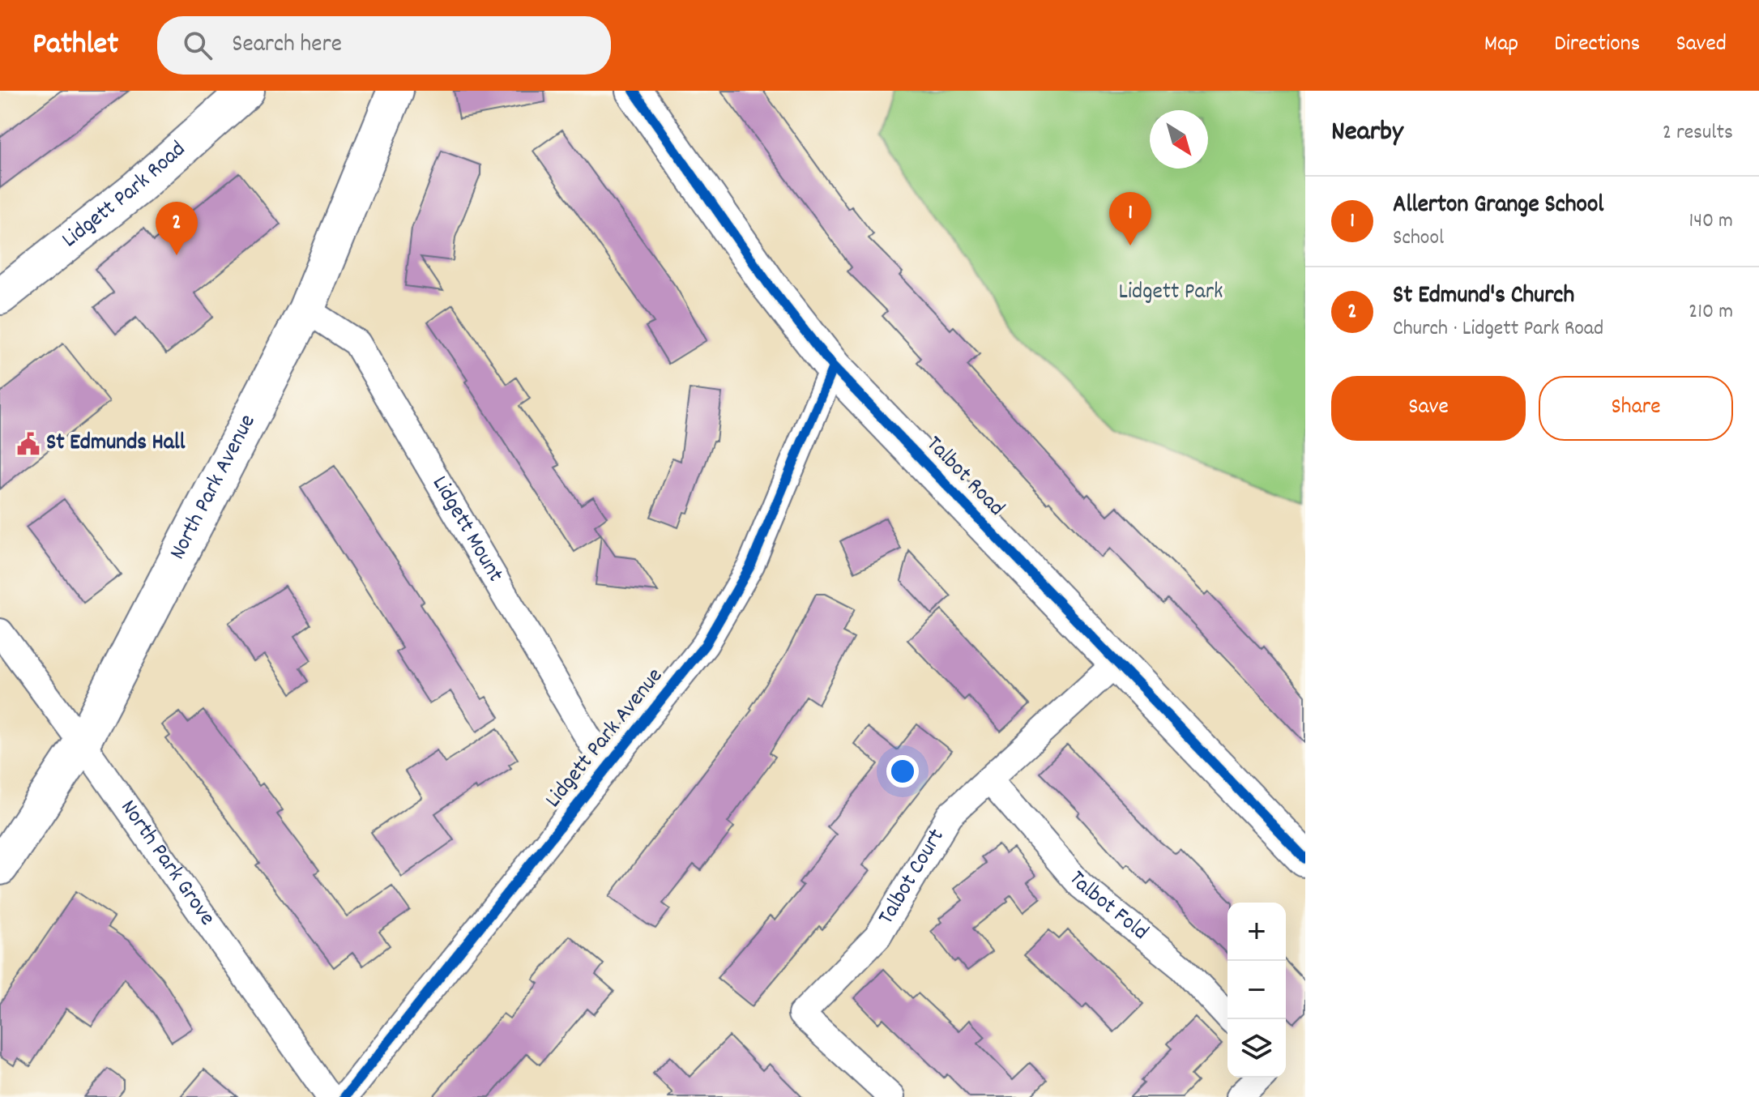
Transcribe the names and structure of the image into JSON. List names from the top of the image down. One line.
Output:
{"streets":{"street":["Lidgett Park Road","Talbot Road","North Park Avenue","Lidgett Mount","Lidgett Park Avenue","North Park Grove","Talbot Court","Talbot Fold"]},"crossings":[["Talbot Road","Lidgett Park Avenue"],["Talbot Road","Talbot Court"],["North Park Avenue","Lidgett Mount"],["North Park Avenue","North Park Grove"],["Lidgett Mount","Lidgett Park Avenue"],["Talbot Court","Talbot Fold"]],"parks":["Lidgett Park"],"places":{"public building":["St Edmunds Hall"]},"north":"bottom right","page":{"header":"Pathlet","search":"Search here","nav":["Map","Directions","Saved"],"heading":["Nearby","2 results"],"list":[{"mark":"1","name":"Allerton Grange School","note":"School","value":"140 m"},{"mark":"2","name":"St Edmund's Church","note":"Church · Lidgett Park Road","value":"210 m"}],"pins":["1","2"],"buttons":["Save","Share"],"map_buttons":["+","−"]}}
